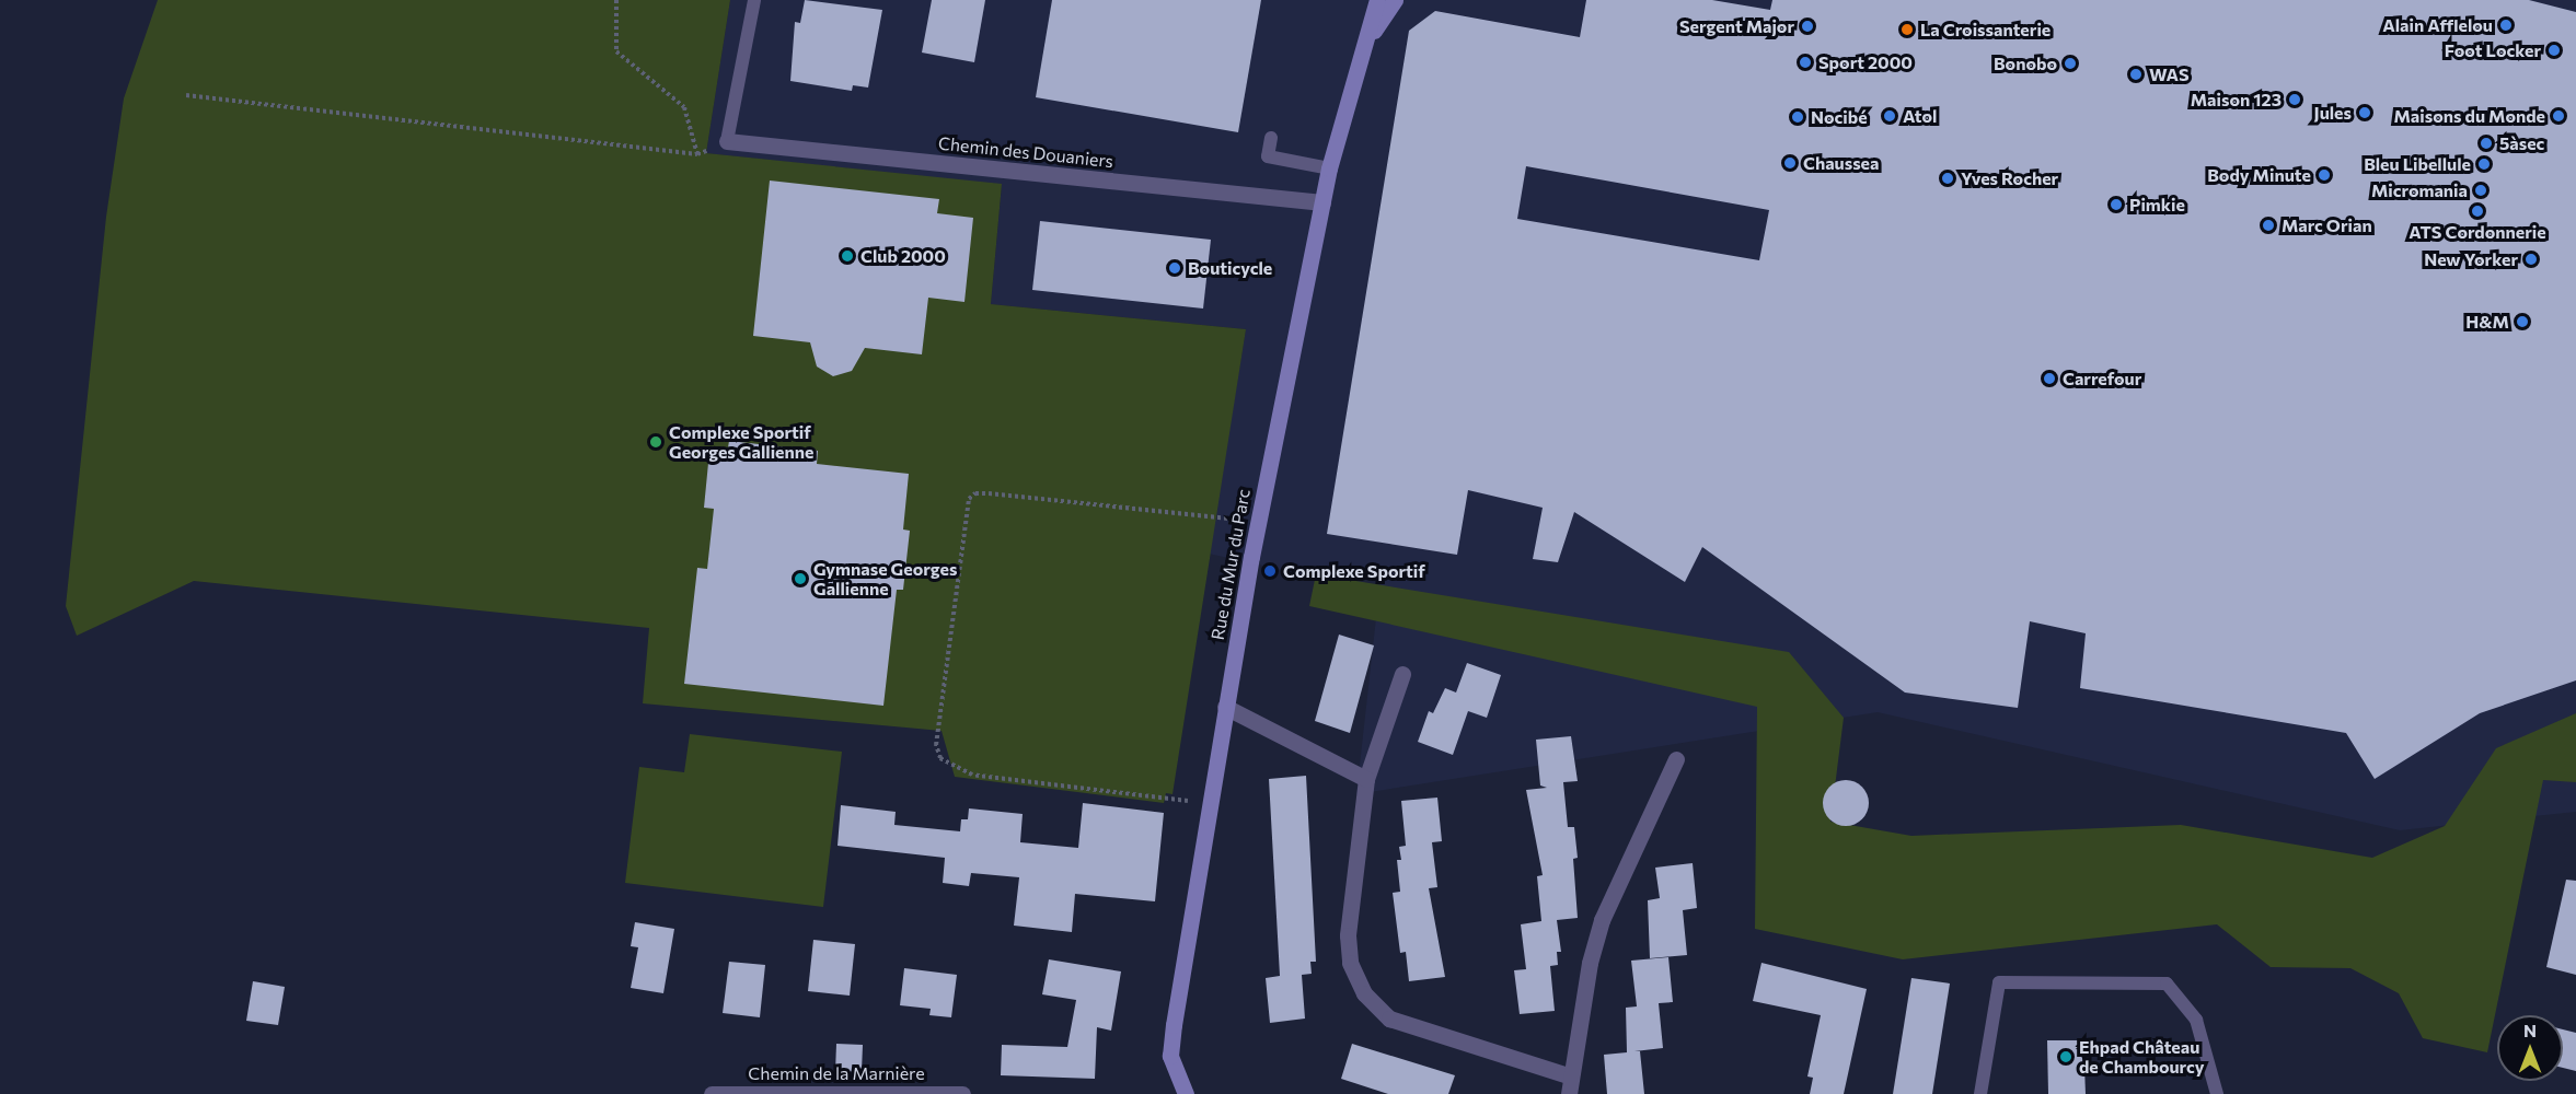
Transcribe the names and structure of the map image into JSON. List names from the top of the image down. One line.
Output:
{"streets":{"street":["Chemin des Douaniers","Rue du Mur du Parc","Chemin de la Marnière"]},"crossings":[["Chemin des Douaniers","Rue du Mur du Parc"]],"places":["Alain Afflelou","Sergent Major","La Croissanterie","Foot Locker","Sport 2000","Bonobo","WAS","Maison 123","Jules","Atol","Maisons du Monde","Nocibé","5àsec","Chaussea","Bleu Libellule","Body Minute","Yves Rocher","Micromania","Pimkie","ATS Cordonnerie","Marc Orian","Club 2000","New Yorker","Bouticycle","H&M","Carrefour","Complexe Sportif Georges Gallienne","Complexe Sportif","Gymnase Georges Gallienne","Ehpad Château de Chambourcy"],"north":"top"}
